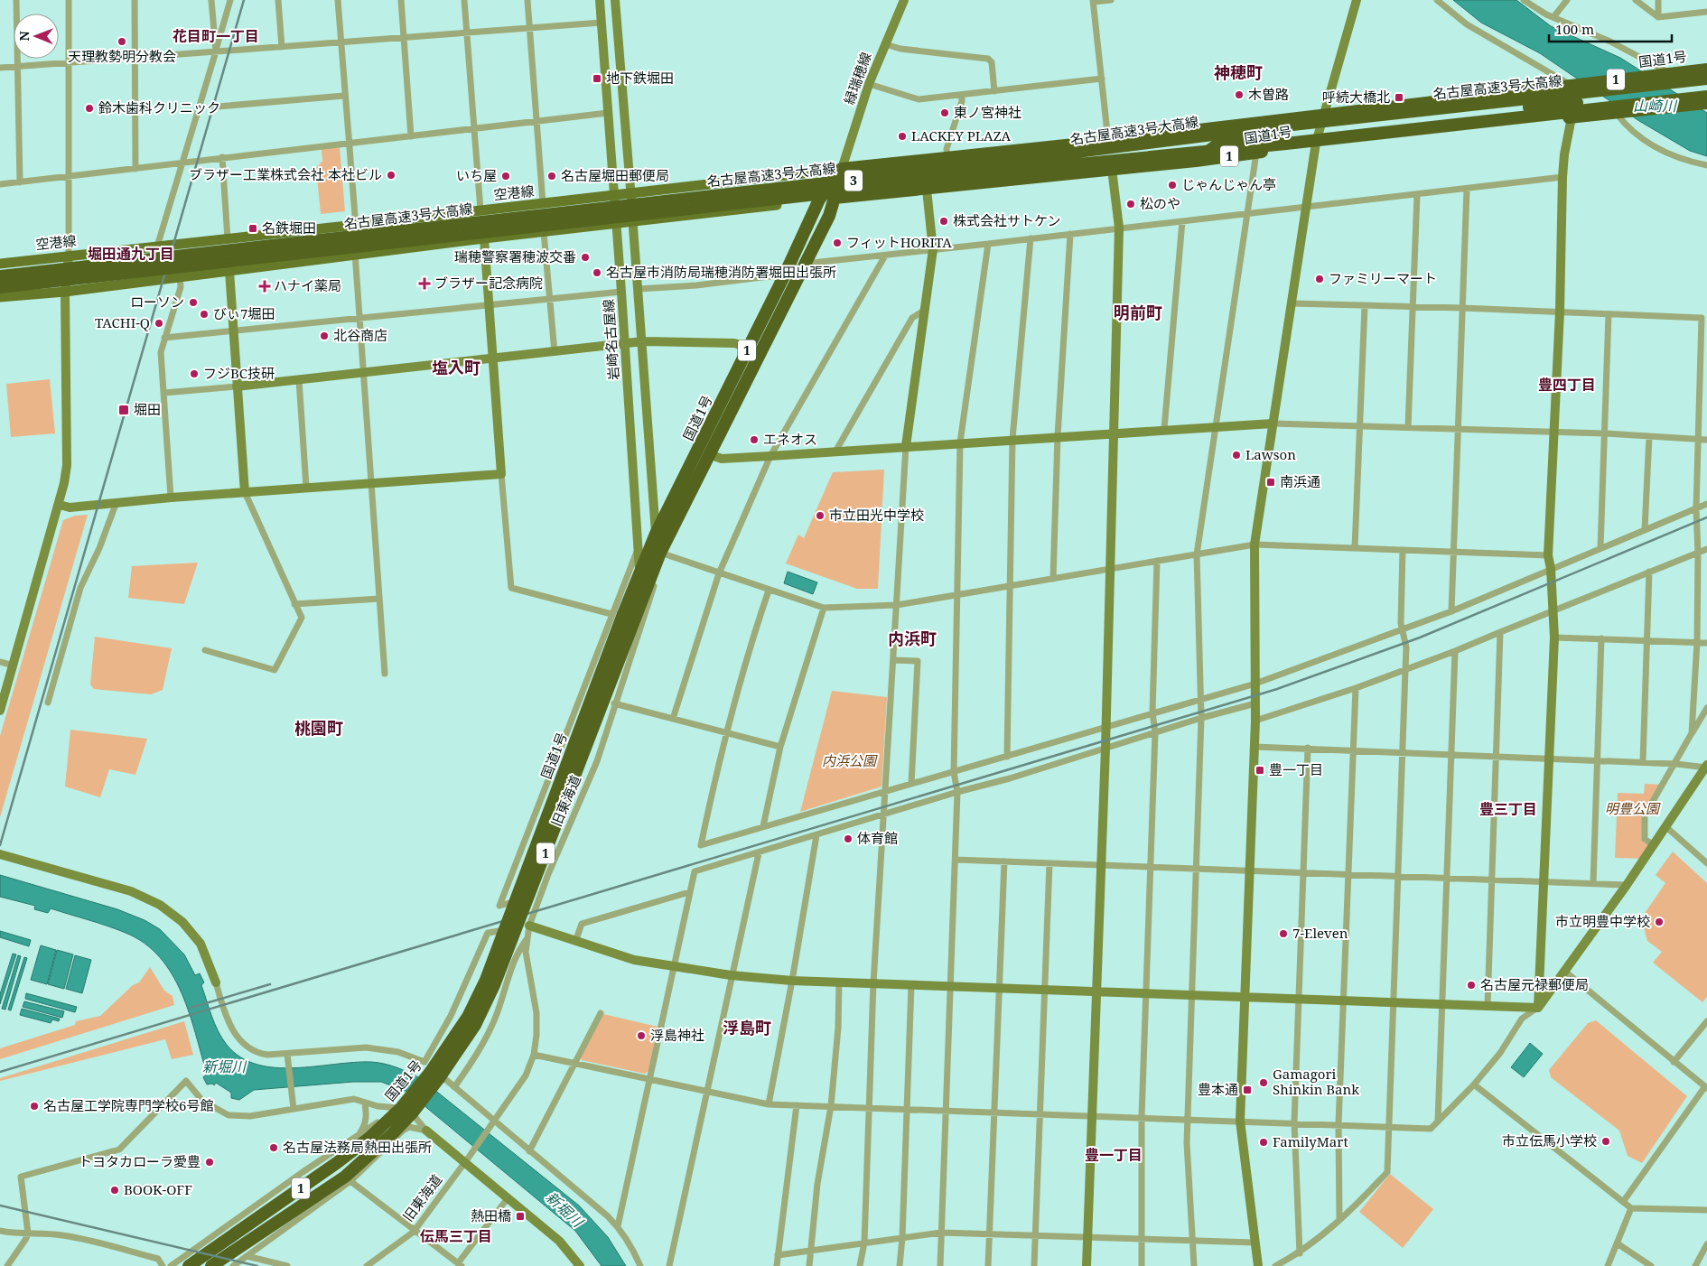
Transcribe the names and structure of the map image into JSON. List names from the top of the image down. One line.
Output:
{"streets":{"highway":["国道1号","1","名古屋高速3号大高線","3"],"main road":["空港線"],"street":["緑瑞穂線","岩崎名古屋線","旧東海道"]},"crossings":[["国道1号","緑瑞穂線"],["国道1号","名古屋高速3号大高線"],["国道1号","空港線"],["国道1号","岩崎名古屋線"],["国道1号","旧東海道"],["緑瑞穂線","空港線"],["空港線","岩崎名古屋線"]],"districts":["花目町一丁目","神穂町","堀田通九丁目","明前町","塩入町","豊四丁目","内浜町","桃園町","豊三丁目","浮島町","豊一丁目","伝馬三丁目"],"water":["山崎川","新堀川"],"parks":["内浜公園","明豊公園"],"places":{"other":["天理教勢明分教会","木曽路","鈴木歯科クリニック","東ノ宮神社","LACKEY PLAZA","ブラザー工業株式会社 本社ビル","いち屋","名古屋堀田郵便局","じゃんじゃん亭","松のや","株式会社サトケン","フィットHORITA","瑞穂警察署穂波交番","名古屋市消防局瑞穂消防署堀田出張所","ファミリーマート","ローソン","びぃ7堀田","TACHI-Q","北谷商店","フジBC技研","エネオス","Lawson","市立田光中学校","体育館","市立明豊中学校","7-Eleven","名古屋元禄郵便局","浮島神社","Gamagori Shinkin Bank","名古屋工学院専門学校6号館","市立伝馬小学校","FamilyMart","名古屋法務局熱田出張所","トヨタカローラ愛豊","BOOK-OFF"],"transit":["地下鉄堀田","呼続大橋北","名鉄堀田","堀田","南浜通","豊一丁目","豊本通","熱田橋"],"health":["ブラザー記念病院","ハナイ薬局"]},"scale_bar":"100 m","north":"left"}
